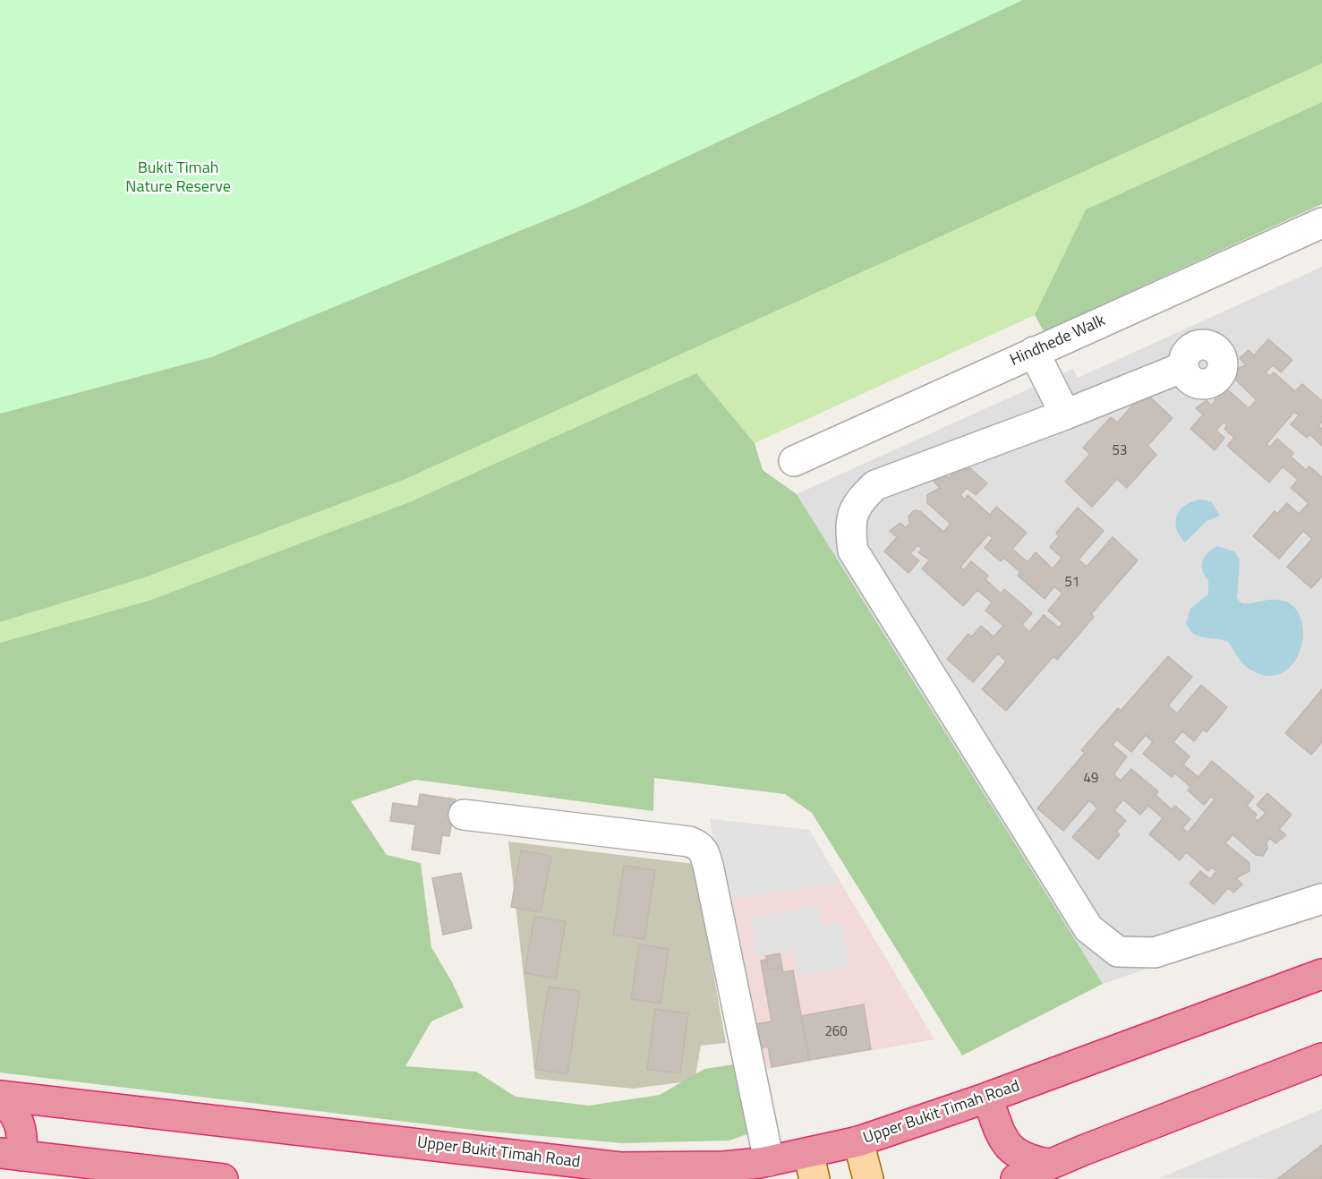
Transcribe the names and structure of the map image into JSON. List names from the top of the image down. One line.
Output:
{"streets":{"highway":["Upper Bukit Timah Road"],"street":["Hindhede Walk"]},"parks":["Bukit Timah Nature Reserve"],"house_numbers":["53","51","49","260"]}
